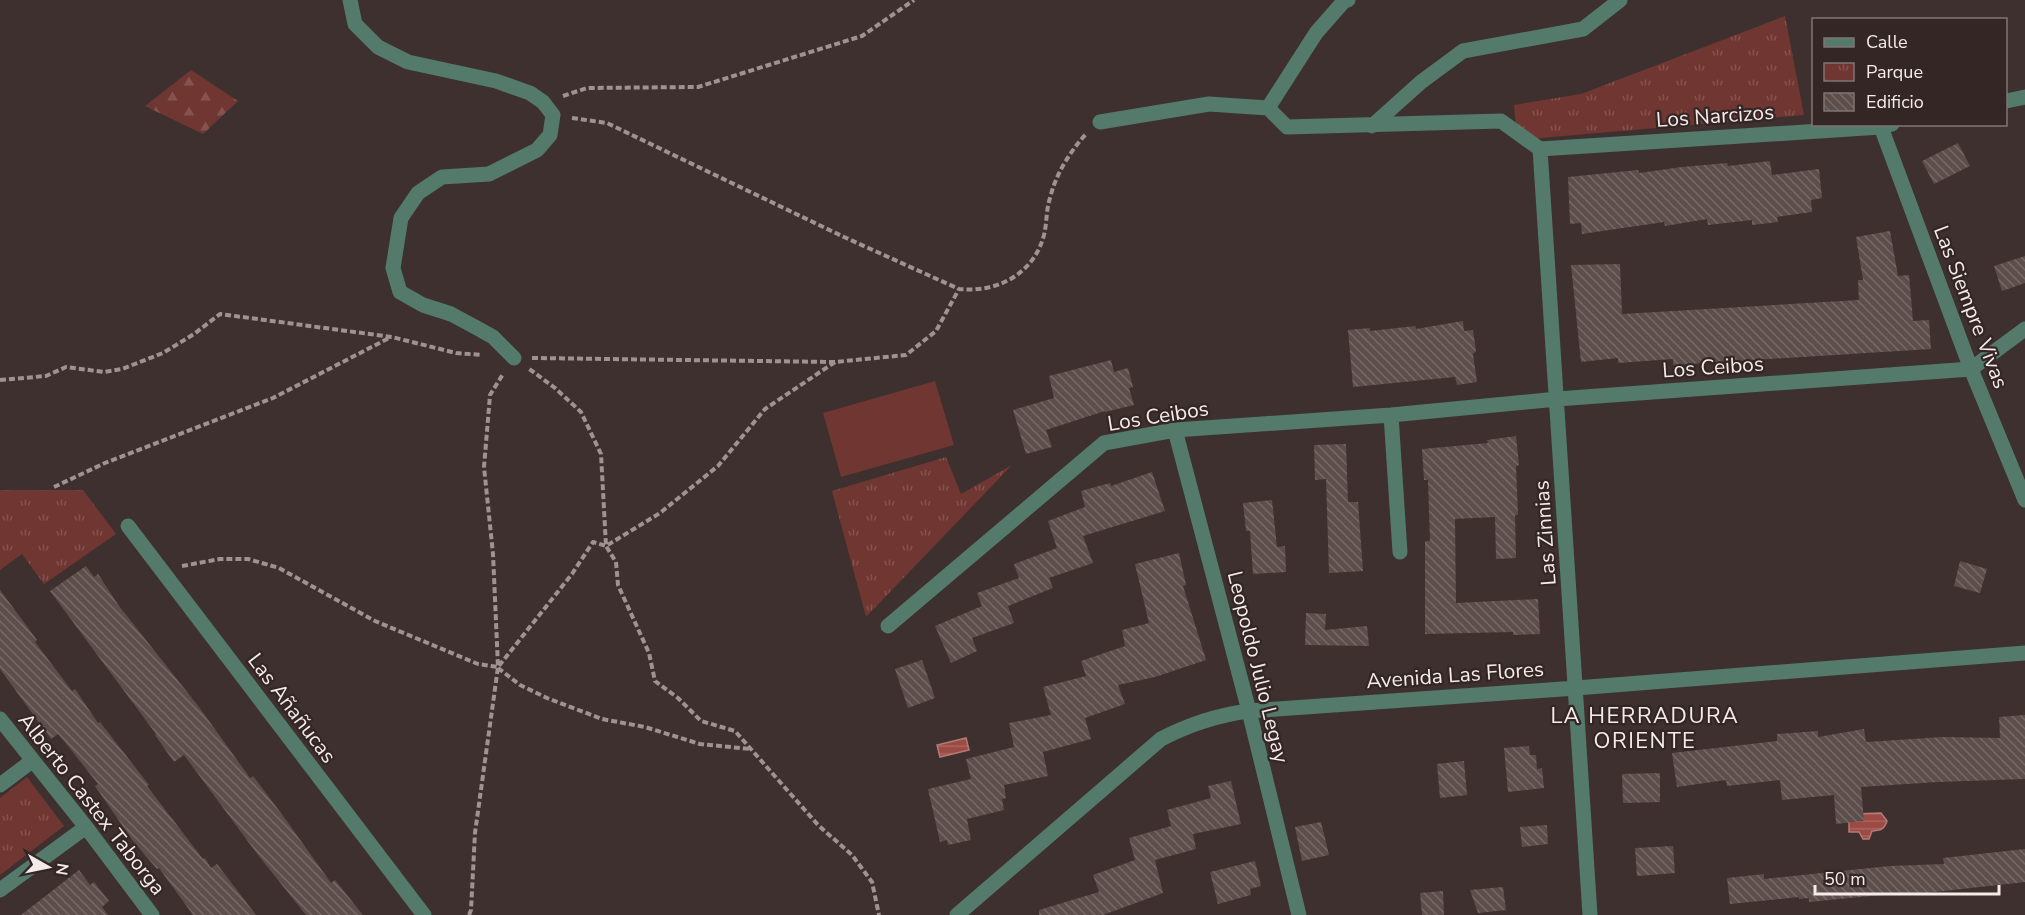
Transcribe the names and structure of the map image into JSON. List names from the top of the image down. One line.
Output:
{"streets":{"street":["Los Narcizos","Las Siempre Vivas","Los Ceibos","Las Zinnias","Leopoldo Julio Legay","Avenida Las Flores","Las Añañucas","Alberto Castex Taborga"]},"crossings":[["Los Narcizos","Las Siempre Vivas"],["Los Narcizos","Las Zinnias"],["Las Siempre Vivas","Los Ceibos"],["Los Ceibos","Las Zinnias"],["Los Ceibos","Leopoldo Julio Legay"],["Las Zinnias","Avenida Las Flores"],["Leopoldo Julio Legay","Avenida Las Flores"]],"districts":["LA HERRADURA ORIENTE"],"legend":["Calle","Parque","Edificio"],"scale_bar":"50 m","north":"right"}
